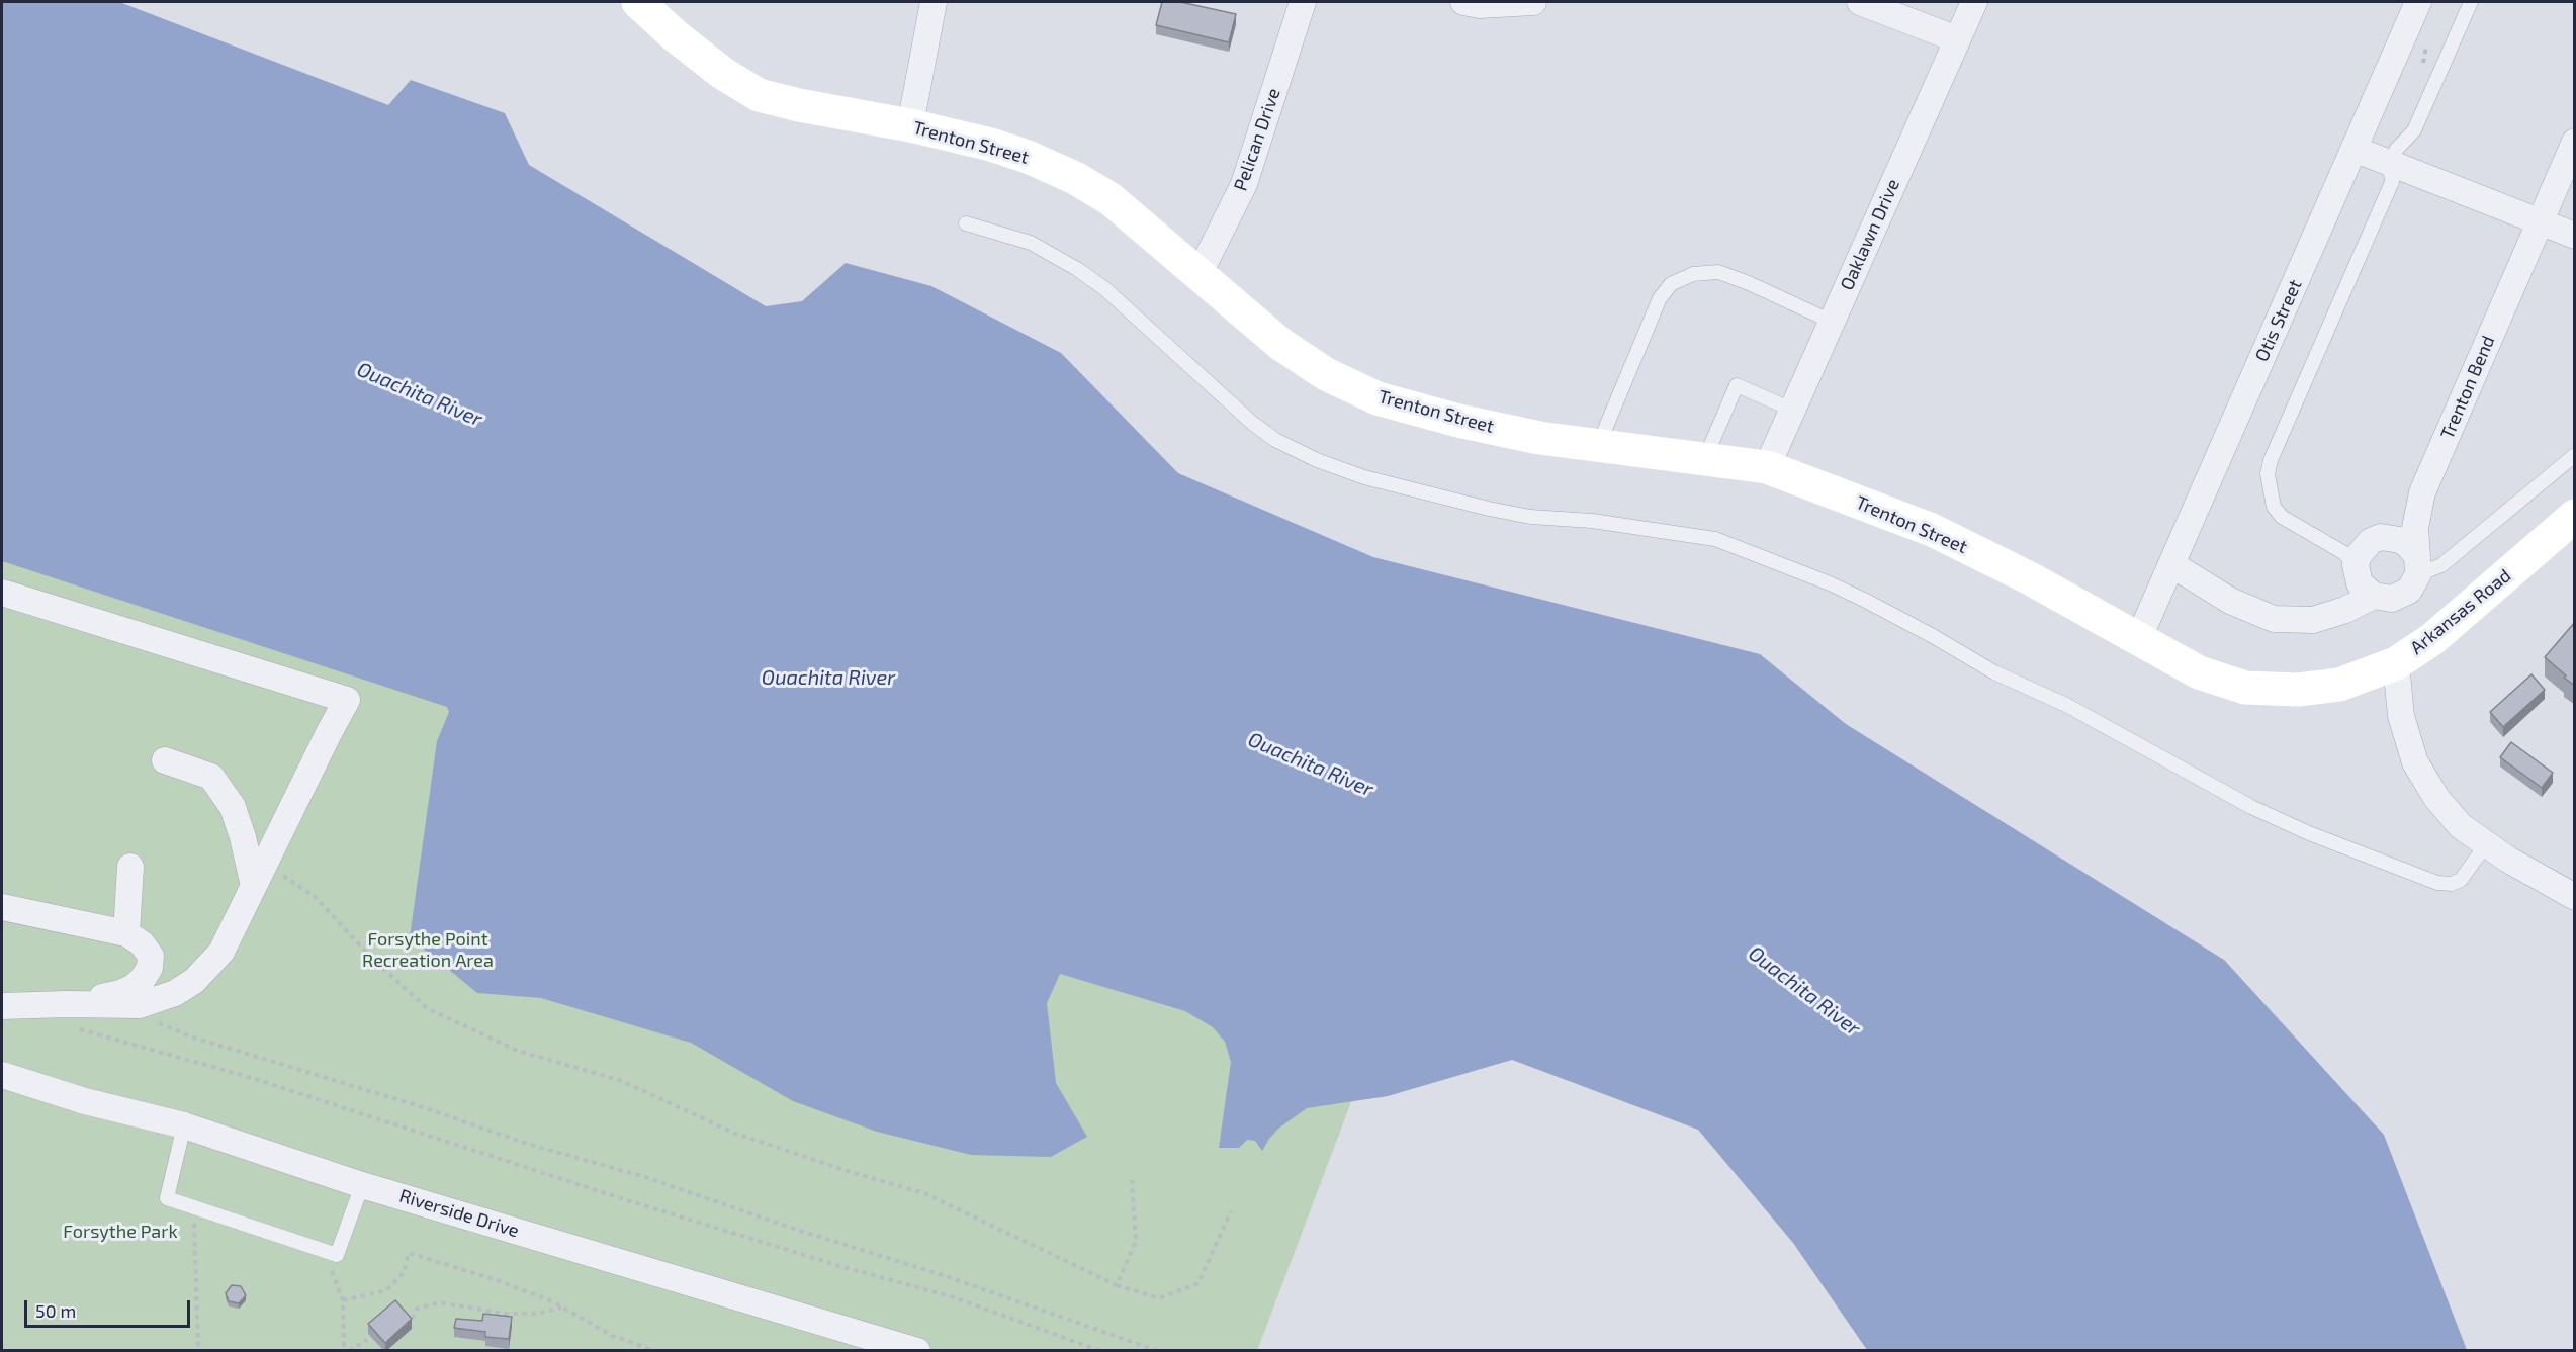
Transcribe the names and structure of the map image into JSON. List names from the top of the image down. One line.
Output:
{"streets":{"street":["Pelican Drive","Trenton Street","Oaklawn Drive","Otis Street","Trenton Bend","Arkansas Road","Riverside Drive"]},"crossings":[["Pelican Drive","Trenton Street"],["Trenton Street","Oaklawn Drive"],["Trenton Street","Otis Street"],["Trenton Street","Arkansas Road"]],"water":["Ouachita River"],"parks":["Forsythe Point Recreation Area","Forsythe Park"],"scale_bar":"50 m"}
